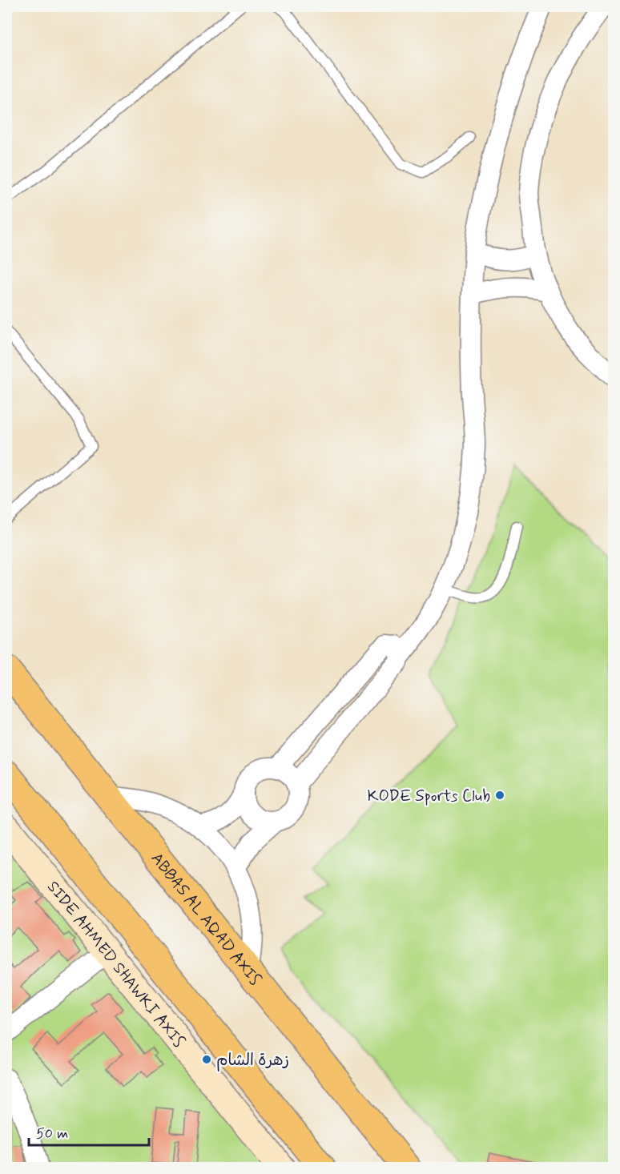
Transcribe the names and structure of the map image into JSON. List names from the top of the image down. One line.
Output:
{"streets":{"main road":["ABBAS AL AQAD AXIS"],"street":["SIDE AHMED SHAWKI AXIS"]},"places":["KODE Sports Club","زهرة الشام"],"scale_bar":"50 m"}
